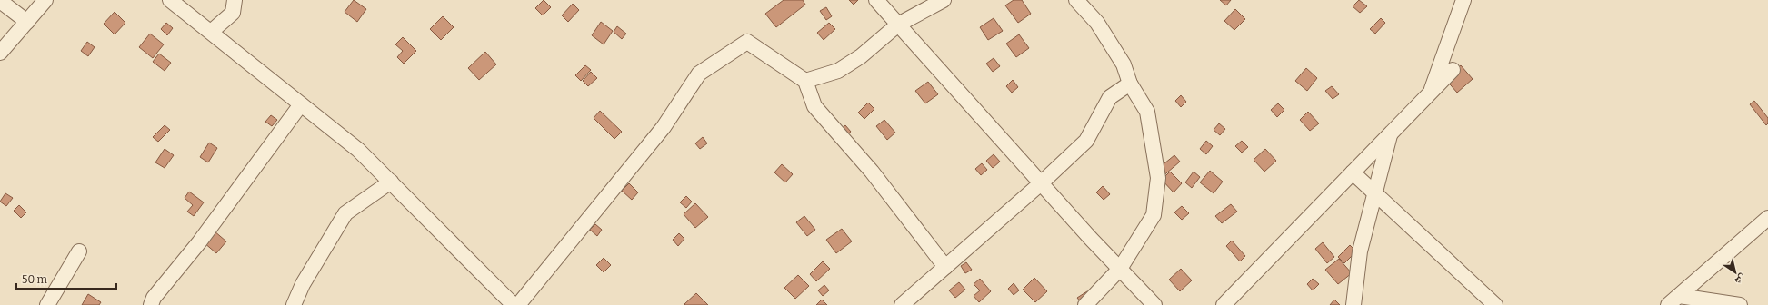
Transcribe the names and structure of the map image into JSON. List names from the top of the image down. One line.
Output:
{"scale_bar":"50 m","north":"bottom right"}
